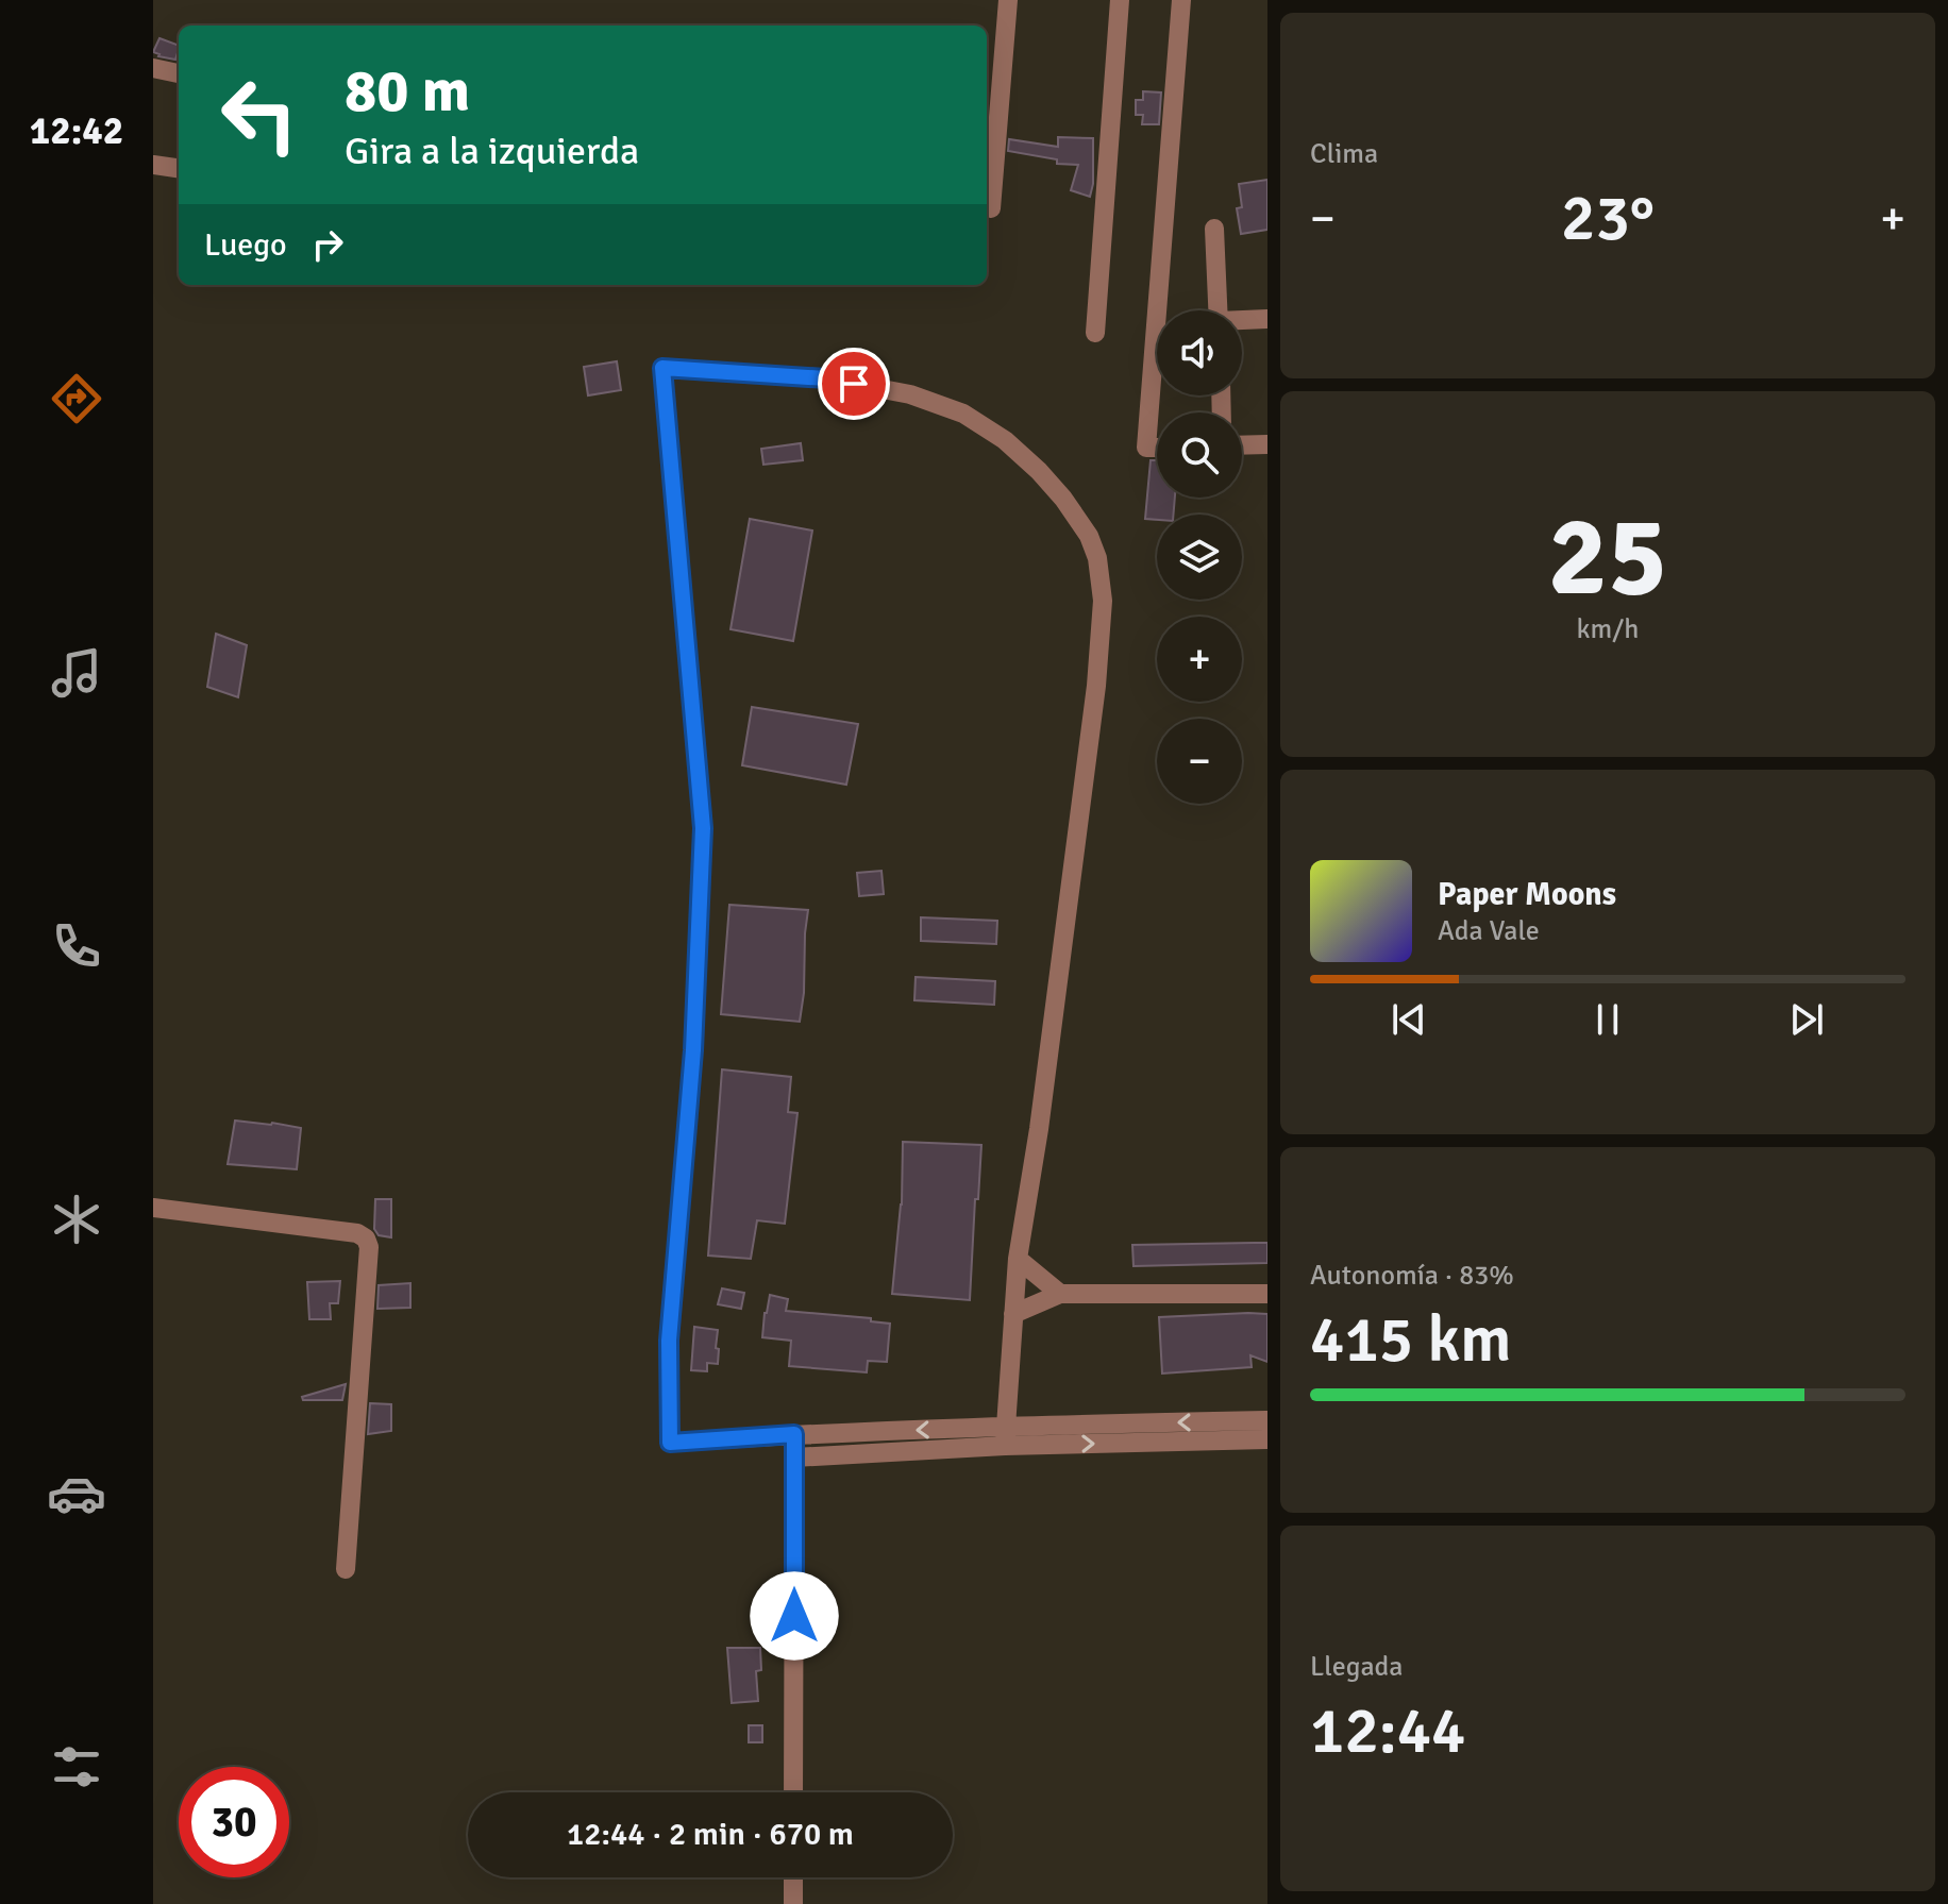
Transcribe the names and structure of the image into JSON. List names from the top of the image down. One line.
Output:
{"page":{"tabs":"12:42","tile":["Clima",["25","km/h"],["Autonomía · 83%","415 km"],["Llegada","12:44"]],"turn":["80 m","Gira a la izquierda"],"heat":["−","23°","+"],"then":"Luego","map_buttons":["+","−"],"song":["Paper Moons","Ada Vale"],"limit":"30","trip":"12:44 · 2 min · 670 m"}}
